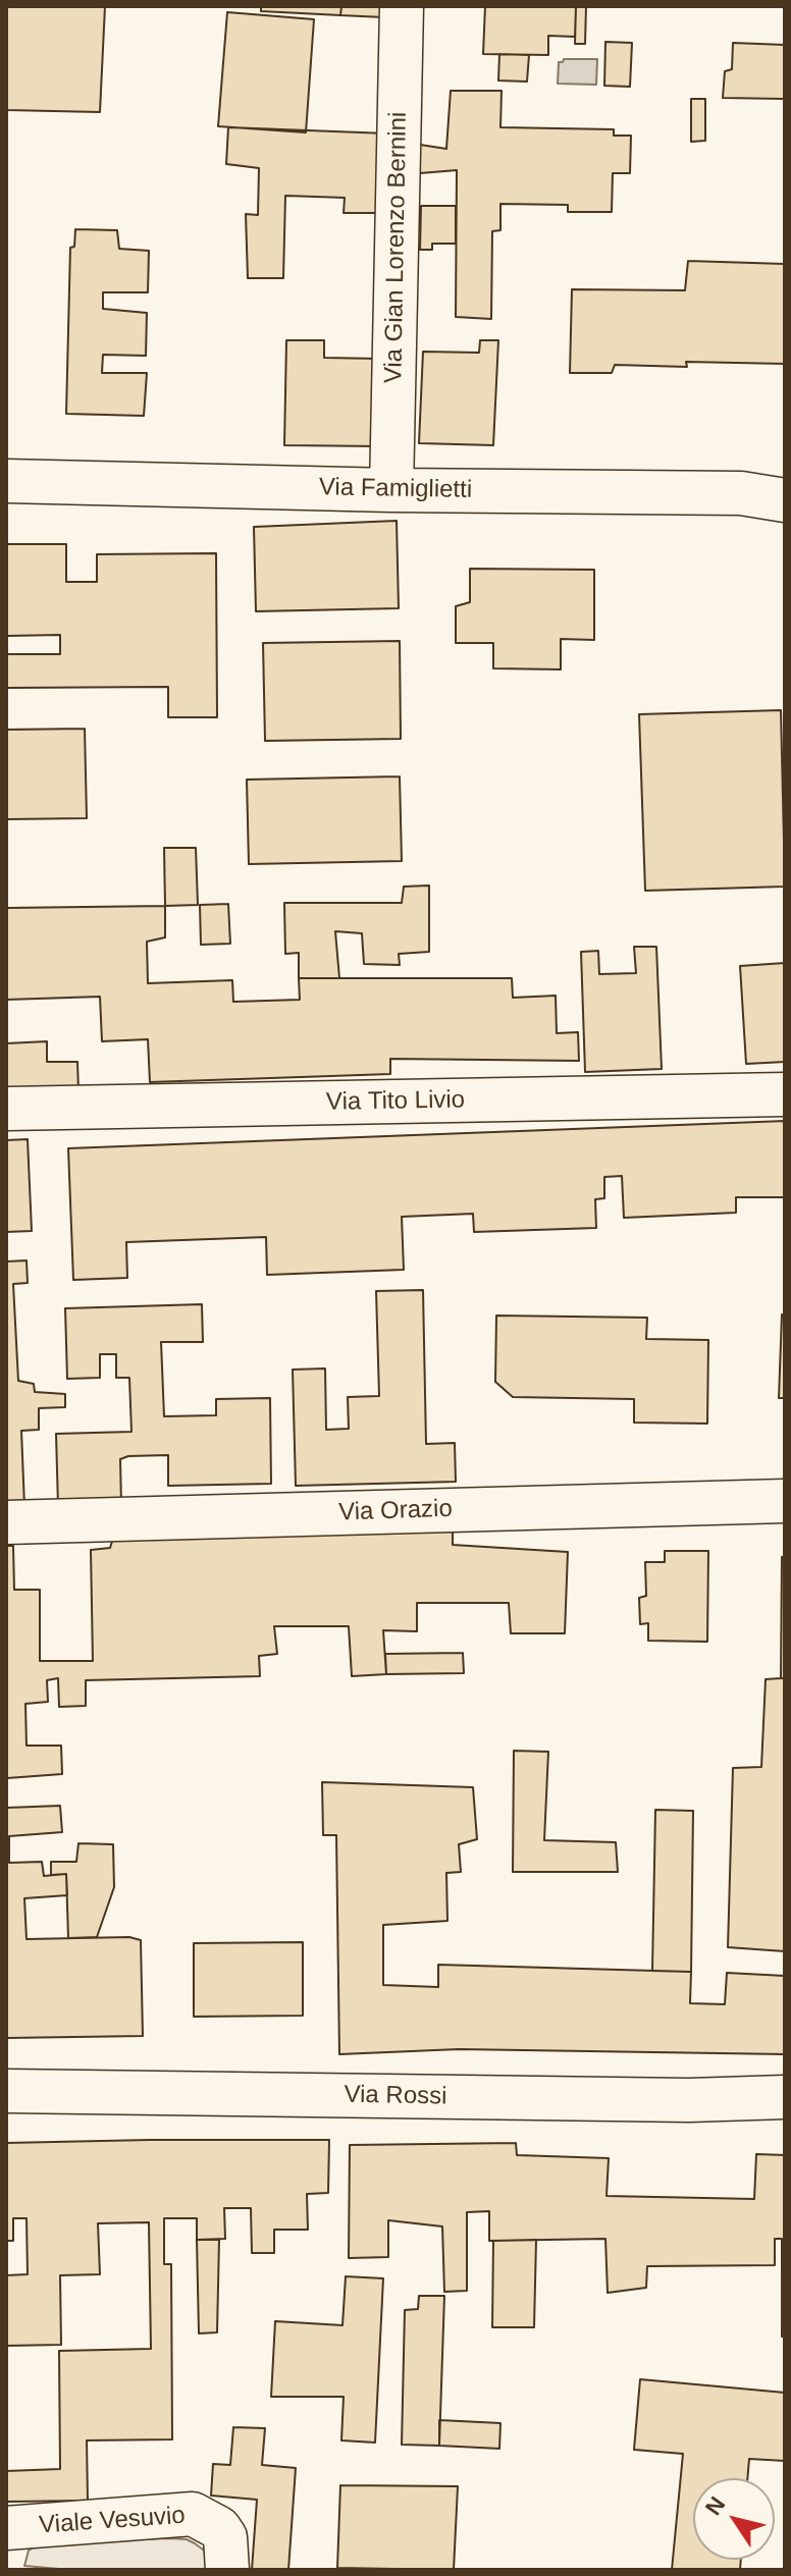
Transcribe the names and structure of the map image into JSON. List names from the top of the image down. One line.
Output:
{"streets":{"street":["Via Gian Lorenzo Bernini","Via Famiglietti","Via Tito Livio","Via Orazio","Via Rossi","Viale Vesuvio"]},"crossings":[["Via Gian Lorenzo Bernini","Via Famiglietti"]],"north":"top left"}
